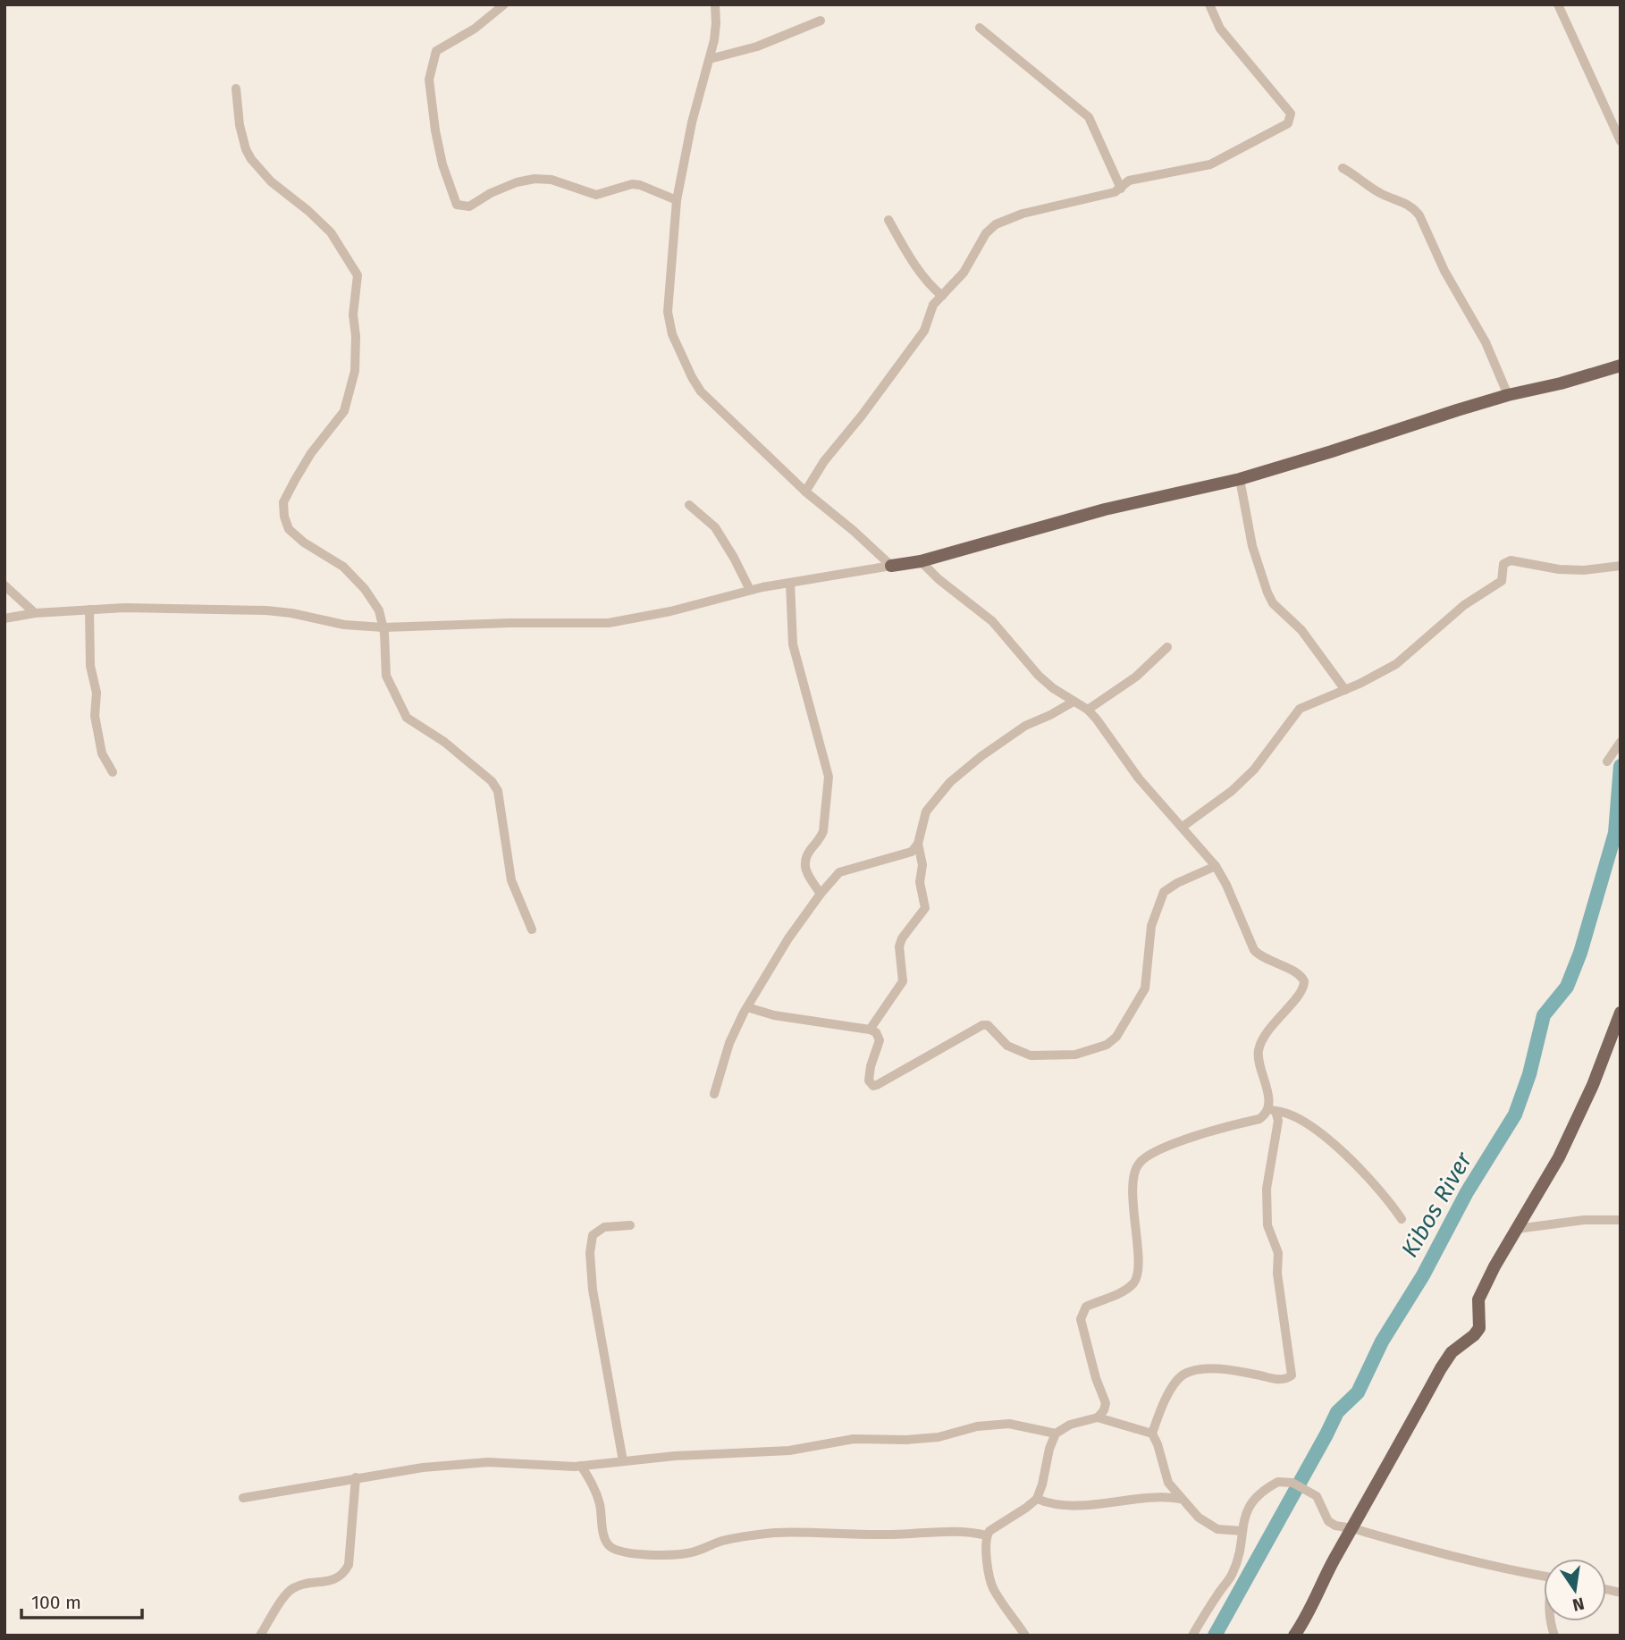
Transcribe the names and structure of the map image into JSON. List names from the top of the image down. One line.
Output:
{"water":["Kibos River"],"scale_bar":"100 m","north":"bottom"}
